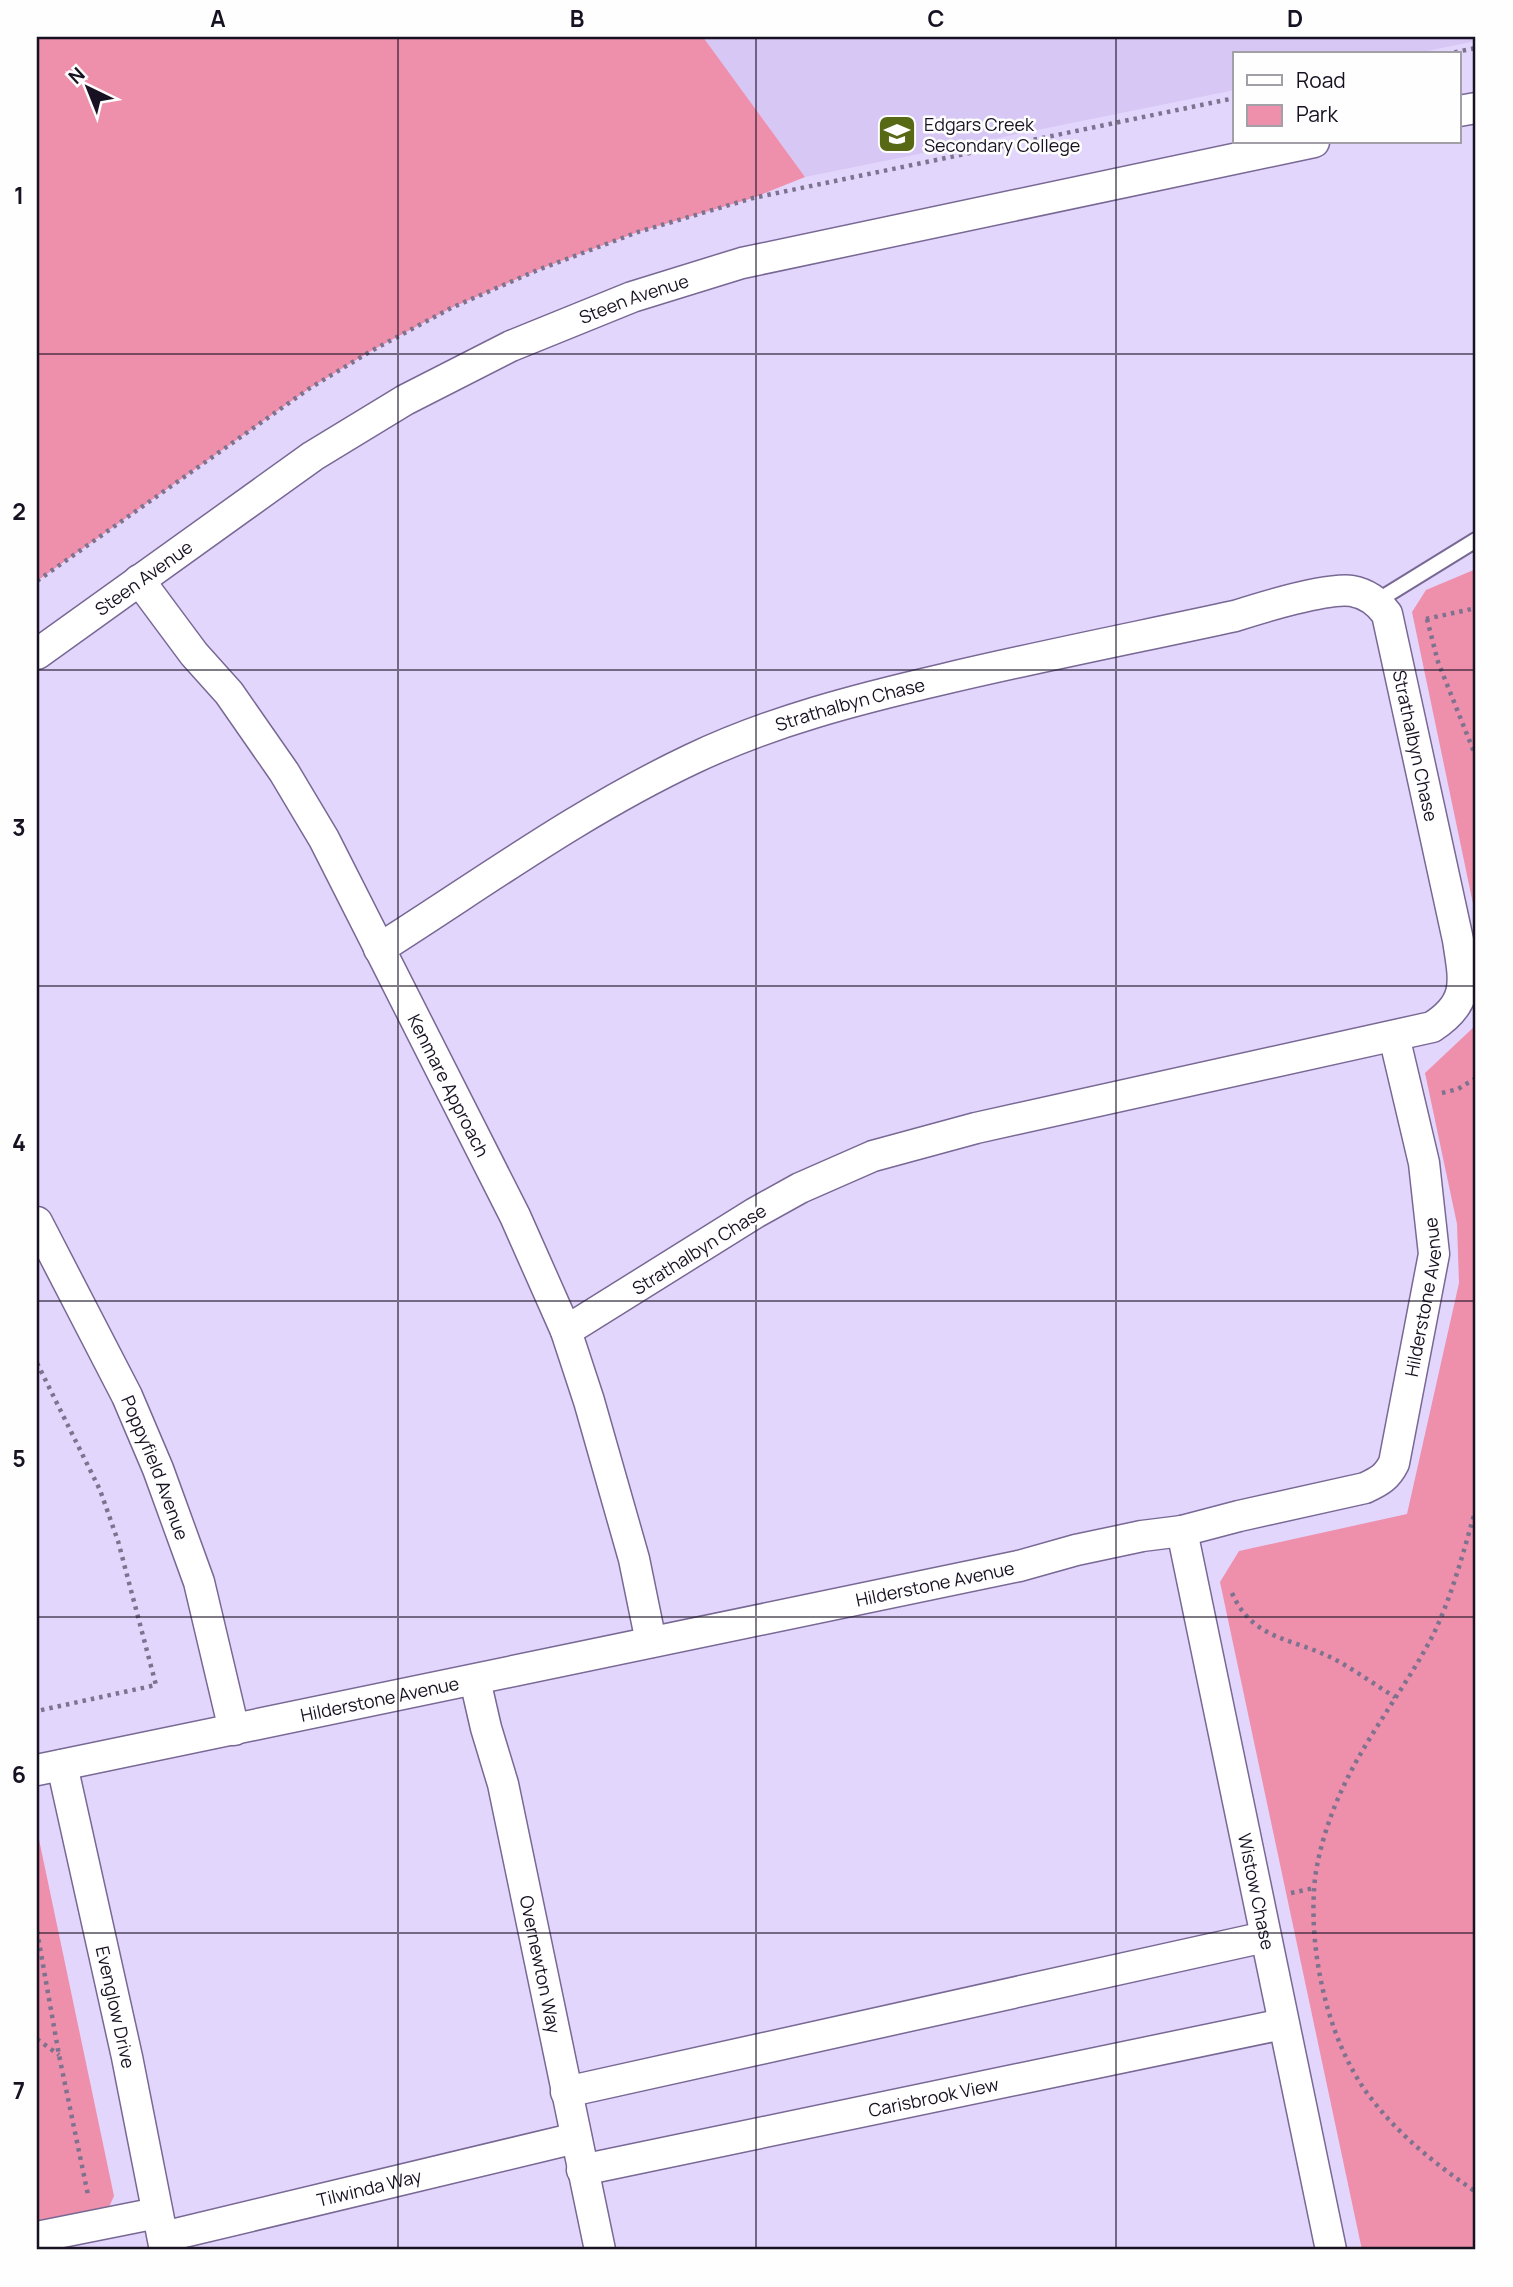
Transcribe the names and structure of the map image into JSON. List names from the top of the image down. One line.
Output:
{"streets":{"street":["Steen Avenue","Strathalbyn Chase","Kenmare Approach","Hilderstone Avenue","Poppyfield Avenue","Wistow Chase","Overnewton Way","Evenglow Drive","Carisbrook View","Tilwinda Way"]},"crossings":[["Steen Avenue","Kenmare Approach"],["Strathalbyn Chase","Kenmare Approach"],["Strathalbyn Chase","Hilderstone Avenue"],["Kenmare Approach","Hilderstone Avenue"],["Hilderstone Avenue","Poppyfield Avenue"],["Hilderstone Avenue","Wistow Chase"],["Hilderstone Avenue","Overnewton Way"],["Hilderstone Avenue","Evenglow Drive"],["Wistow Chase","Carisbrook View"],["Overnewton Way","Carisbrook View"],["Overnewton Way","Tilwinda Way"],["Evenglow Drive","Tilwinda Way"]],"places":{"school or university":["Edgars Creek Secondary College"]},"legend":["Road","Park"],"north":"top left","grid":{"columns":["A","B","C","D"],"rows":["1","2","3","4","5","6","7"]}}
